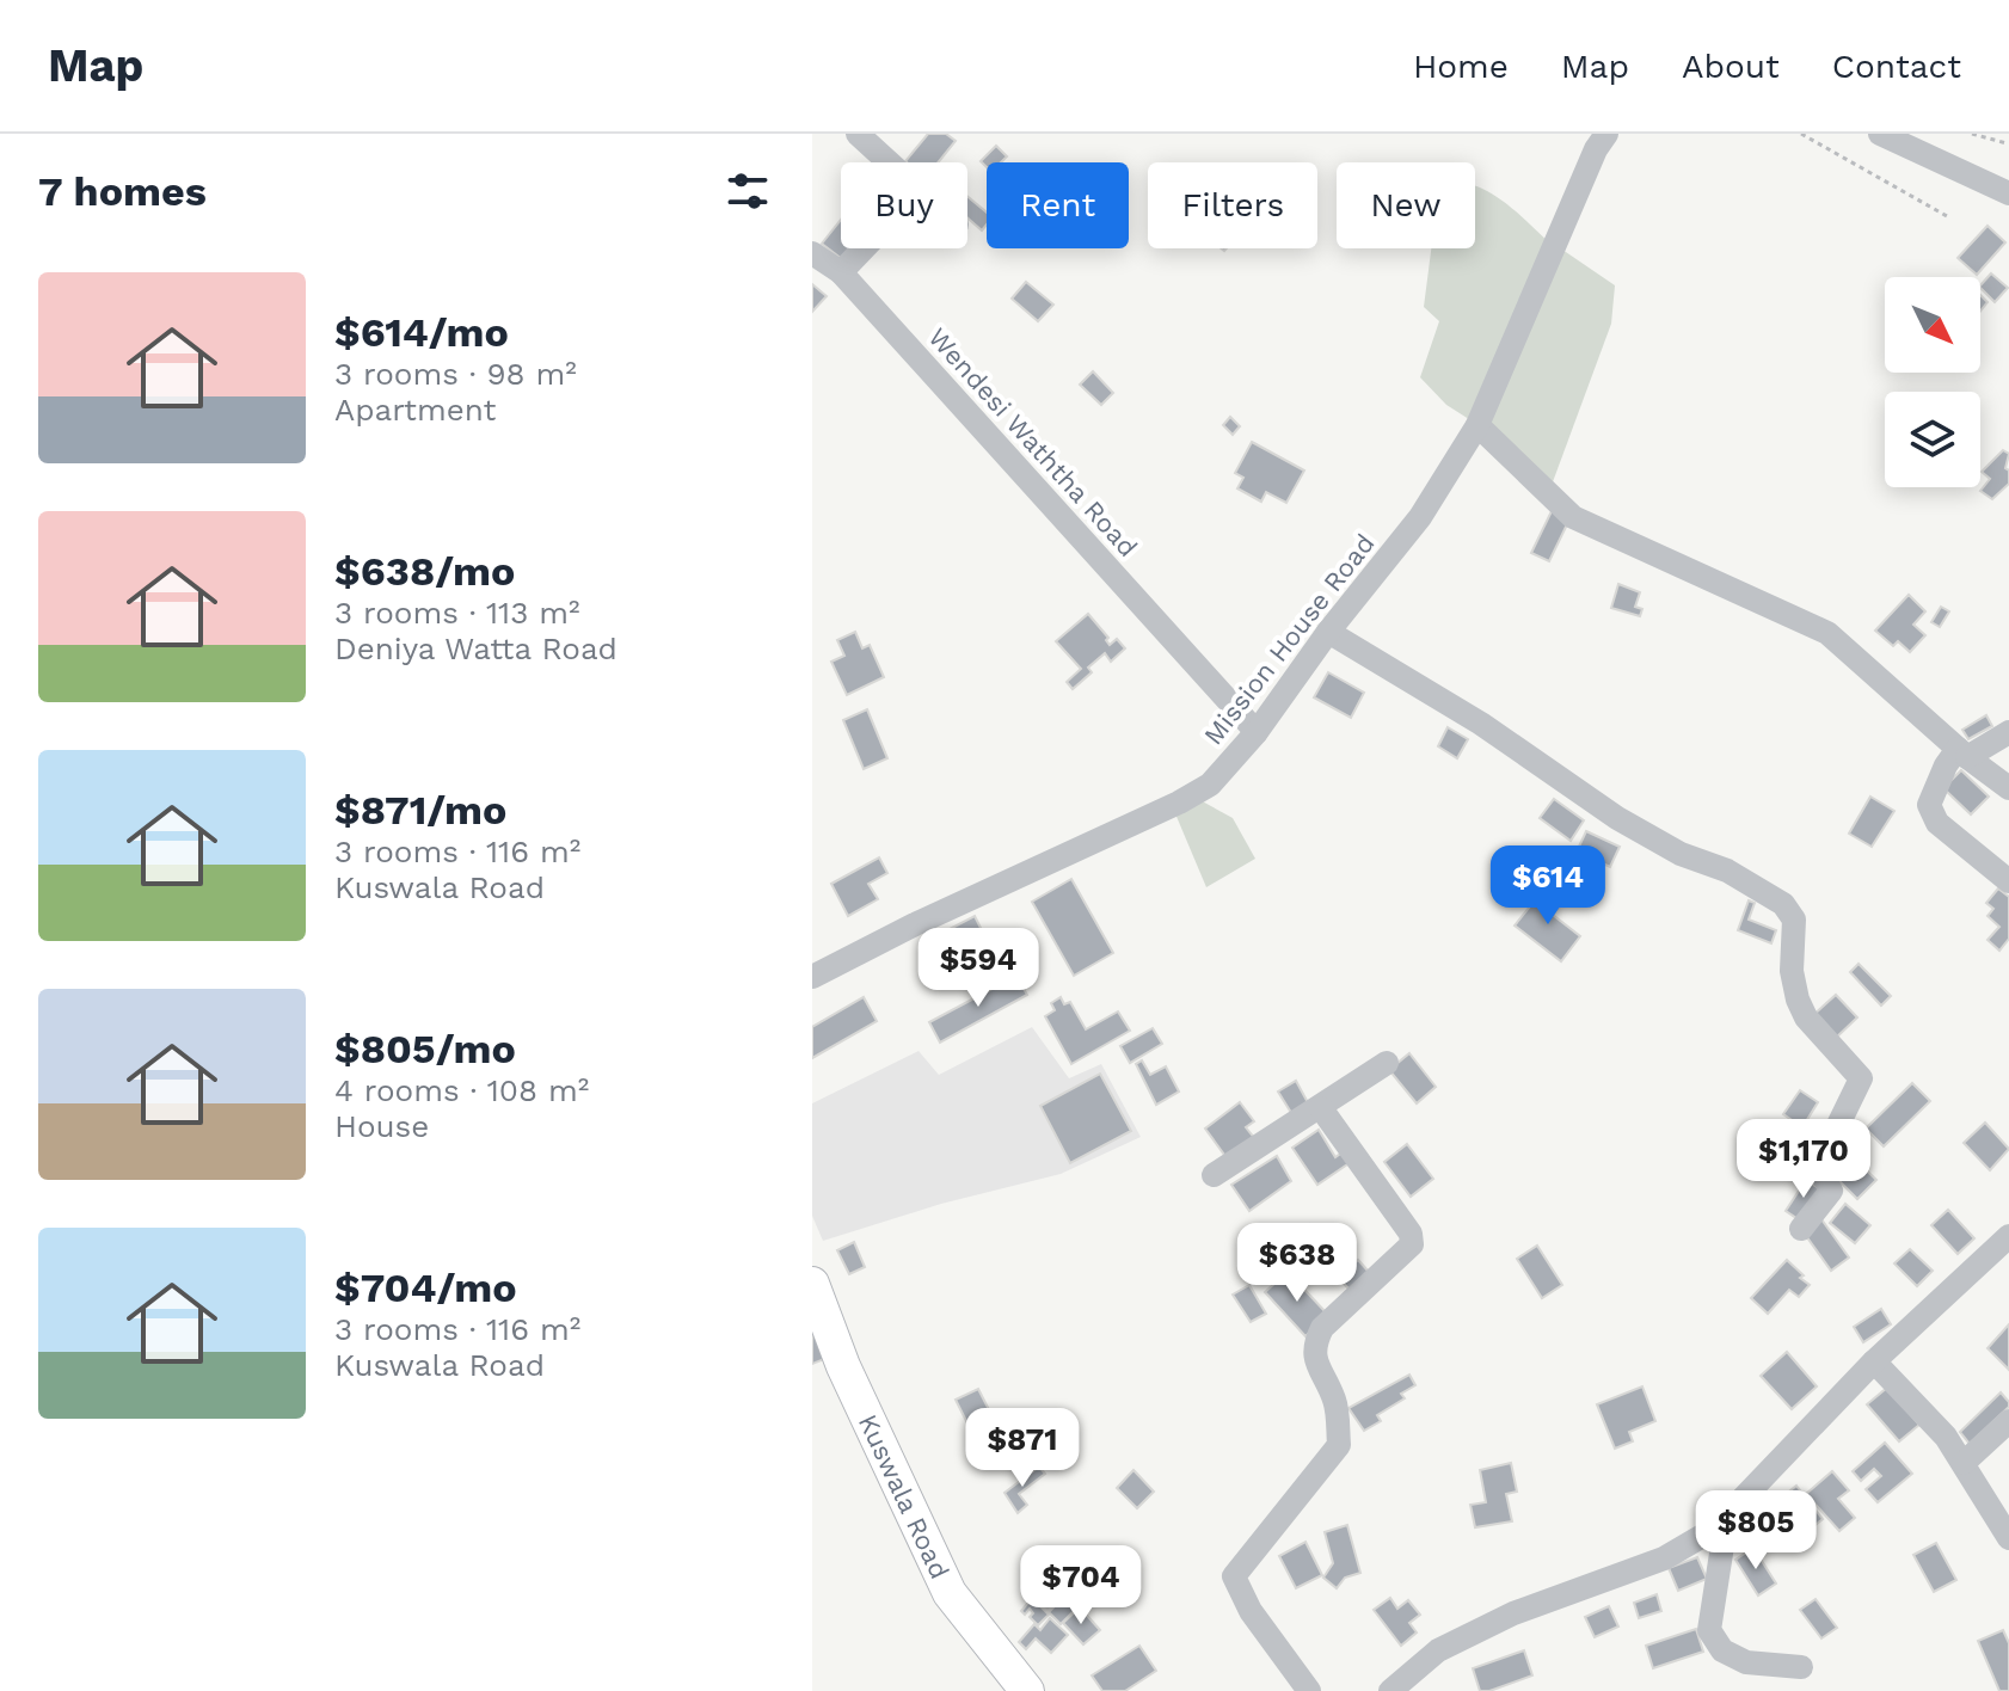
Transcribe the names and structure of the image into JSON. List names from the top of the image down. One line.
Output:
{"streets":{"street":["Wendesi Waththa Road","Mission House Road","Kuswala Road"]},"crossings":[["Wendesi Waththa Road","Mission House Road"]],"north":"bottom right","page":{"header":"Map","nav":["Home","Map","About","Contact"],"heading":"7 homes","chip":["Buy","Rent","Filters","New"],"list":[{"name":"$614/mo","note":"3 rooms · 98 m² · Apartment"},{"name":"$638/mo","note":"3 rooms · 113 m² · Deniya Watta Road"},{"name":"$871/mo","note":"3 rooms · 116 m² · Kuswala Road"},{"name":"$805/mo","note":"4 rooms · 108 m² · House"},{"name":"$704/mo","note":"3 rooms · 116 m² · Kuswala Road"}],"price":["$614","$594","$1,170","$638","$871","$805","$704"]}}
